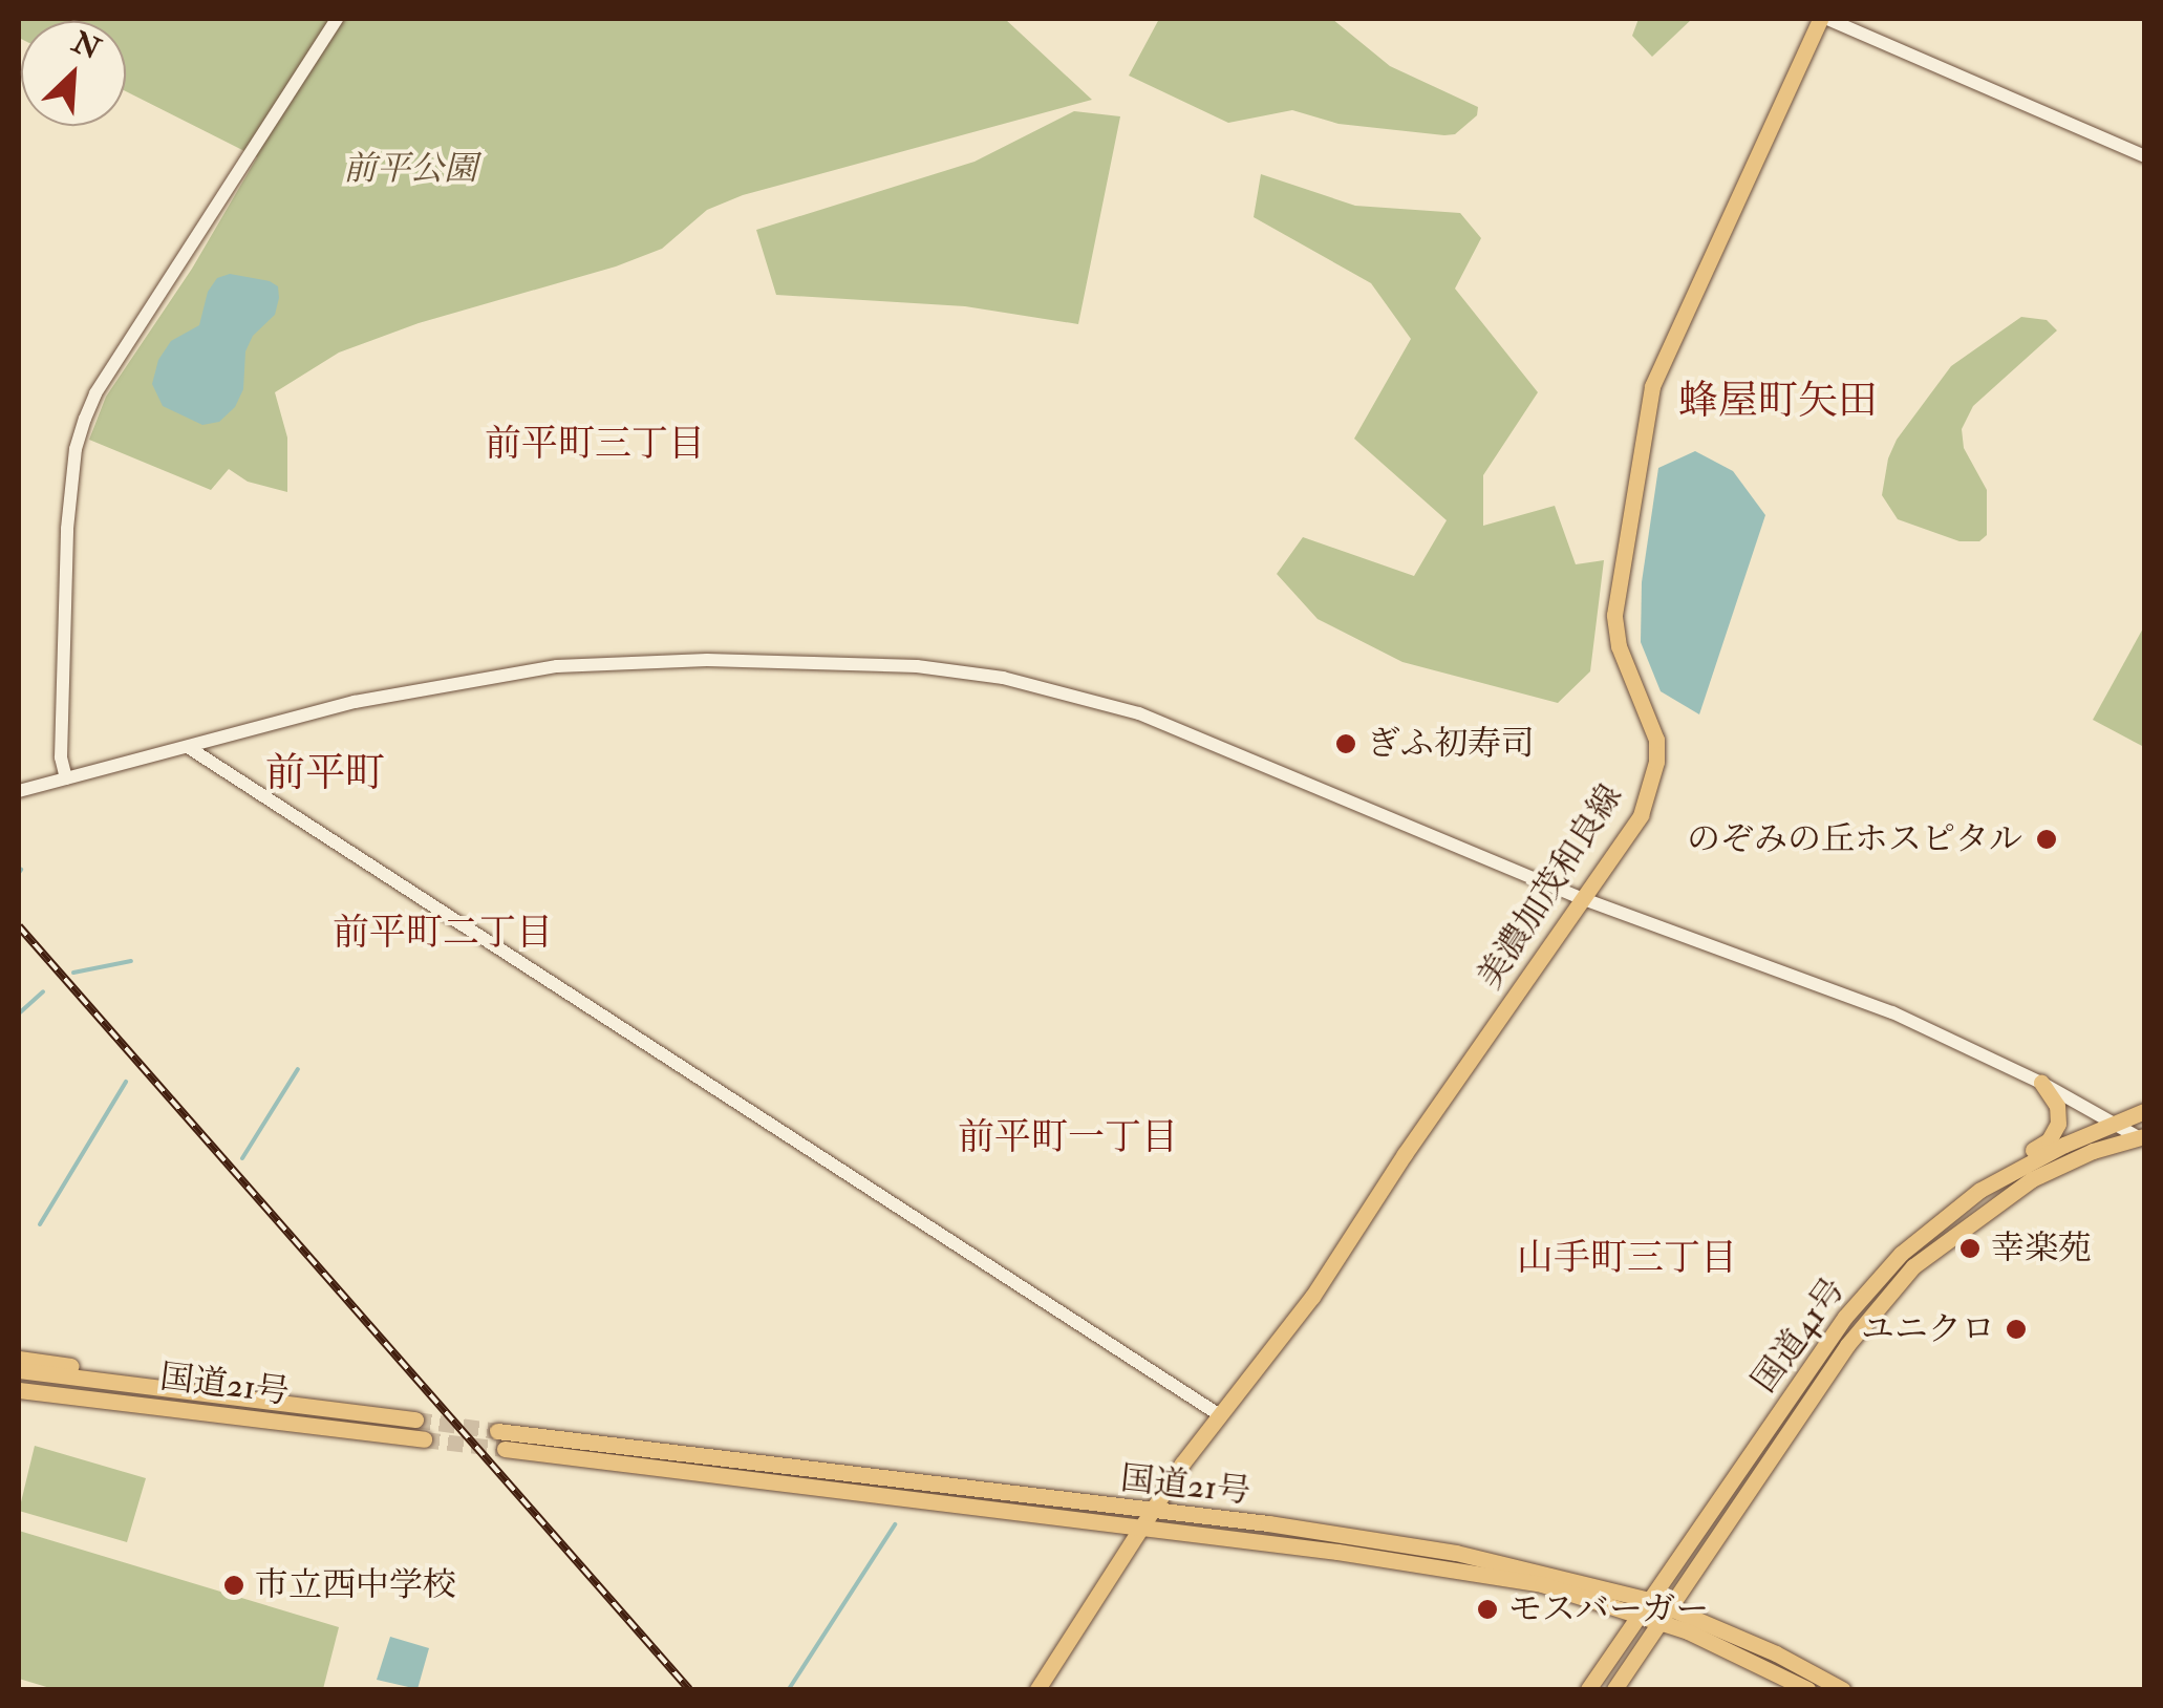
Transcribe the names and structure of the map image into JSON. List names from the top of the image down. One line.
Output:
{"streets":{"main road":["美濃加茂和良線","国道41号","国道21号"]},"crossings":[["美濃加茂和良線","国道21号"],["国道41号","国道21号"]],"districts":["蜂屋町矢田","前平町三丁目","前平町","前平町二丁目","前平町一丁目","山手町三丁目"],"parks":["前平公園"],"places":["ぎふ初寿司","のぞみの丘ホスピタル","幸楽苑","ユニクロ","市立西中学校","モスバーガー"],"north":"top right"}
